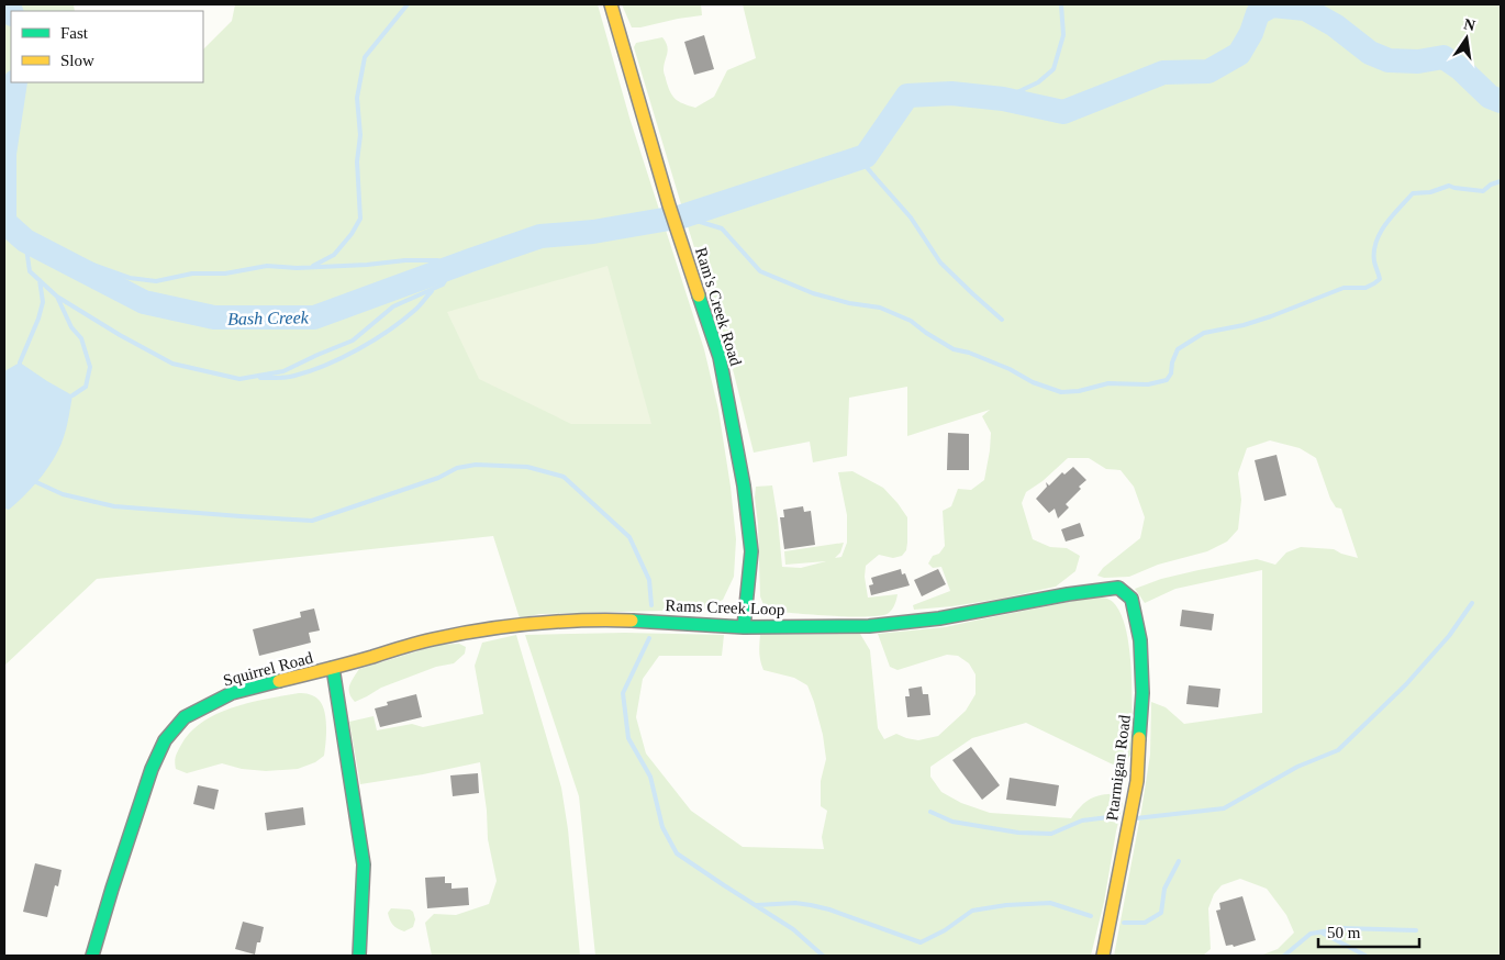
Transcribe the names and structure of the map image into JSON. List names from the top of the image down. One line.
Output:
{"streets":{"street":["Ram's Creek Road","Rams Creek Loop","Squirrel Road","Ptarmigan Road"]},"crossings":[["Ram's Creek Road","Rams Creek Loop"],["Rams Creek Loop","Squirrel Road"],["Rams Creek Loop","Ptarmigan Road"]],"water":["Bash Creek"],"legend":["Fast","Slow"],"scale_bar":"50 m","north":"top"}
